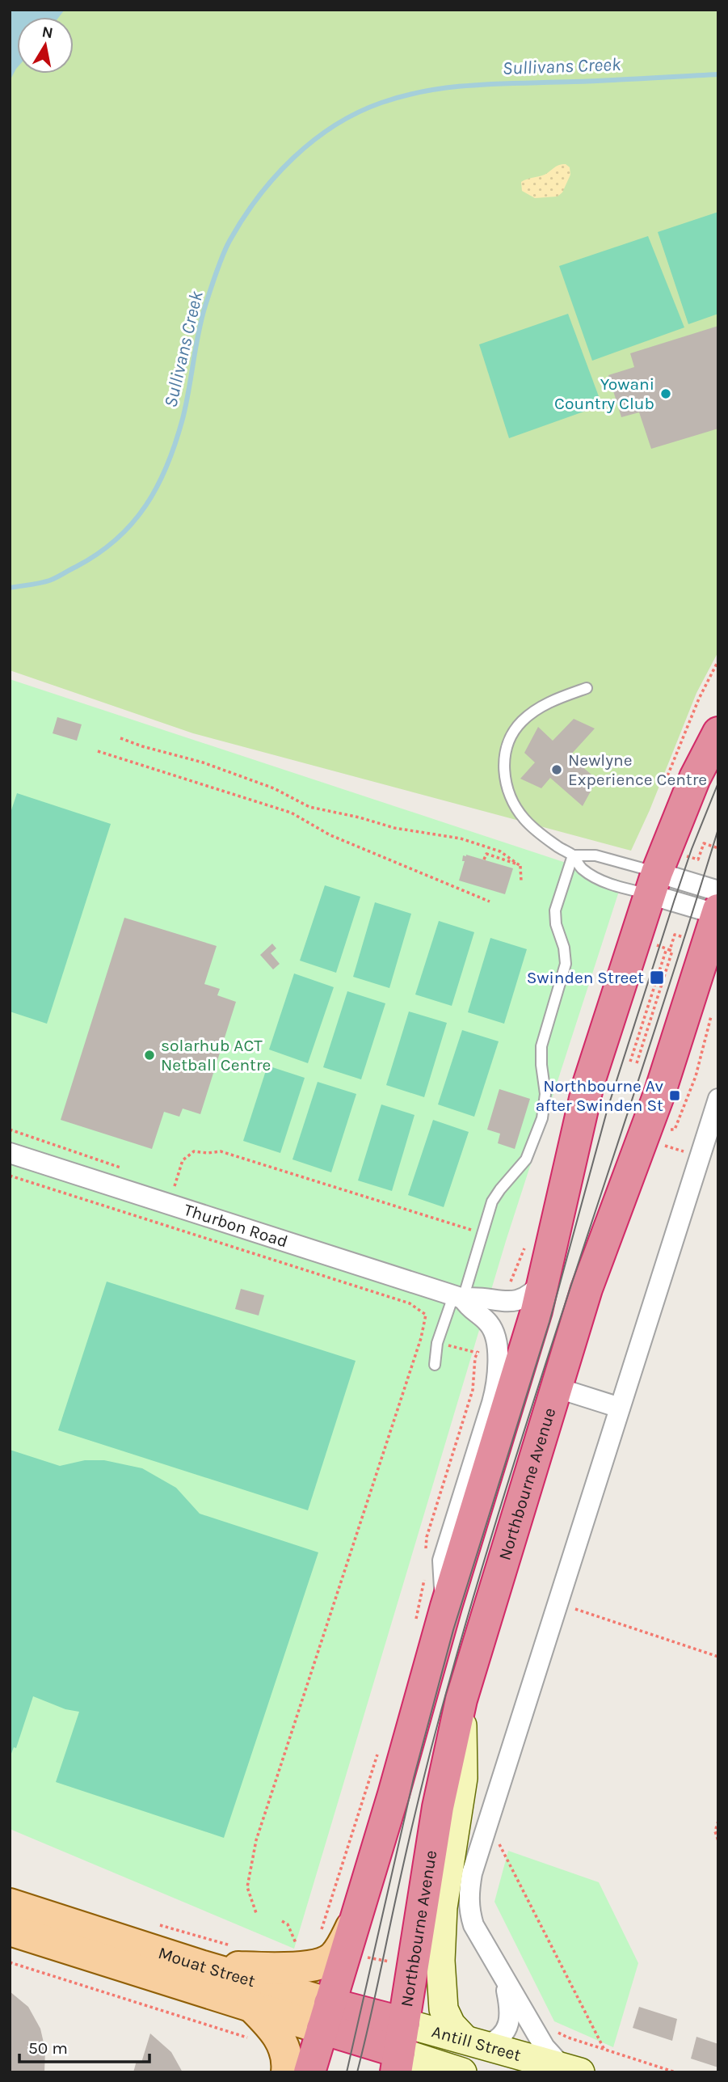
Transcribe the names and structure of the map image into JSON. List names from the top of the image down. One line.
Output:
{"streets":{"highway":["Northbourne Avenue","Mouat Street"],"main road":["Antill Street"],"street":["Thurbon Road"]},"crossings":[["Northbourne Avenue","Mouat Street"],["Northbourne Avenue","Antill Street"],["Mouat Street","Antill Street"]],"water":["Sullivans Creek"],"places":{"other":["Yowani Country Club","Newlyne Experience Centre","solarhub ACT Netball Centre"],"transit":["Swinden Street","Northbourne Av after Swinden St"]},"scale_bar":"50 m","north":"top"}
